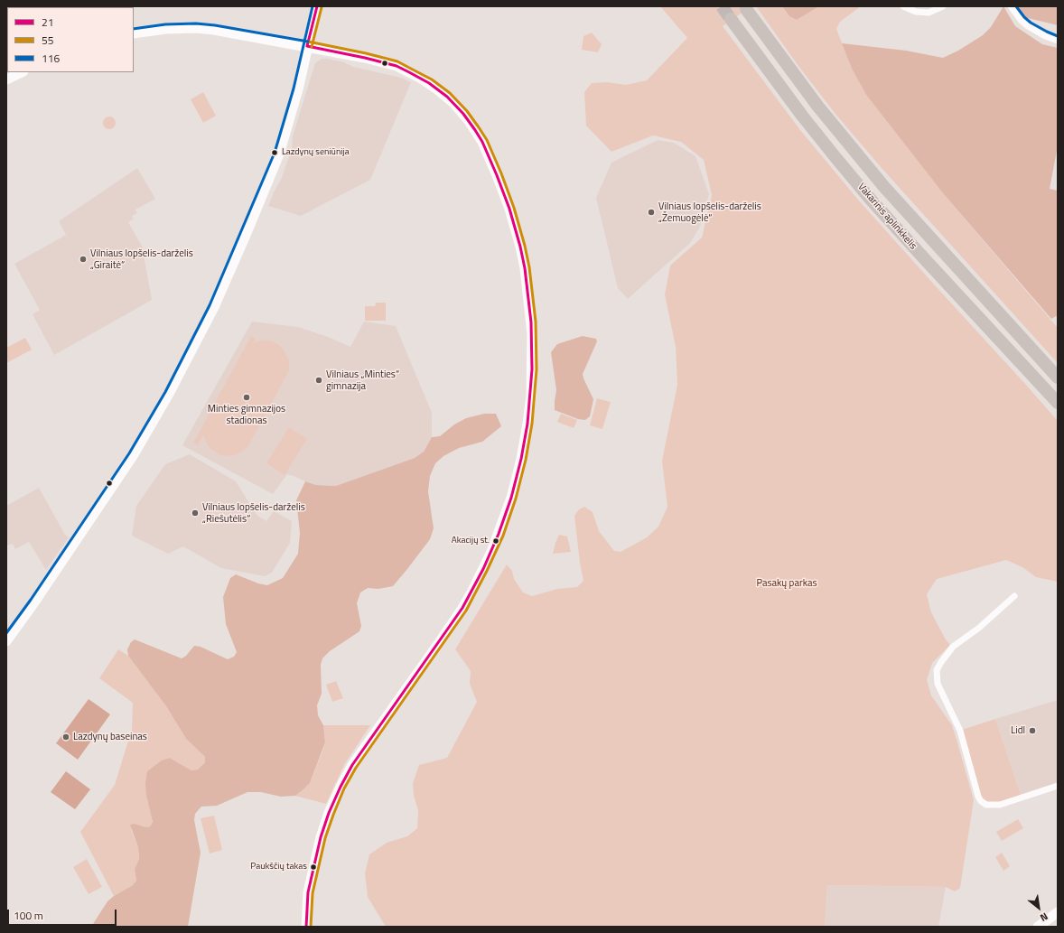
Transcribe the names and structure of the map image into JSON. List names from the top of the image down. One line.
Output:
{"streets":{"highway":["Vakarinis aplinkkelis"]},"parks":["Pasakų parkas"],"places":["Lazdynų seniūnija","Vilniaus lopšelis-darželis „Žemuogėlė“","Vilniaus lopšelis-darželis „Giraitė“","Vilniaus „Minties“ gimnazija","Minties gimnazijos stadionas","Vilniaus lopšelis-darželis „Riešutėlis“","Akacijų st.","Lidl","Lazdynų baseinas","Paukščių takas"],"lines":["transit line 21","transit line 116","transit line 55"],"legend":["21","55","116"],"scale_bar":"100 m","north":"bottom right"}
